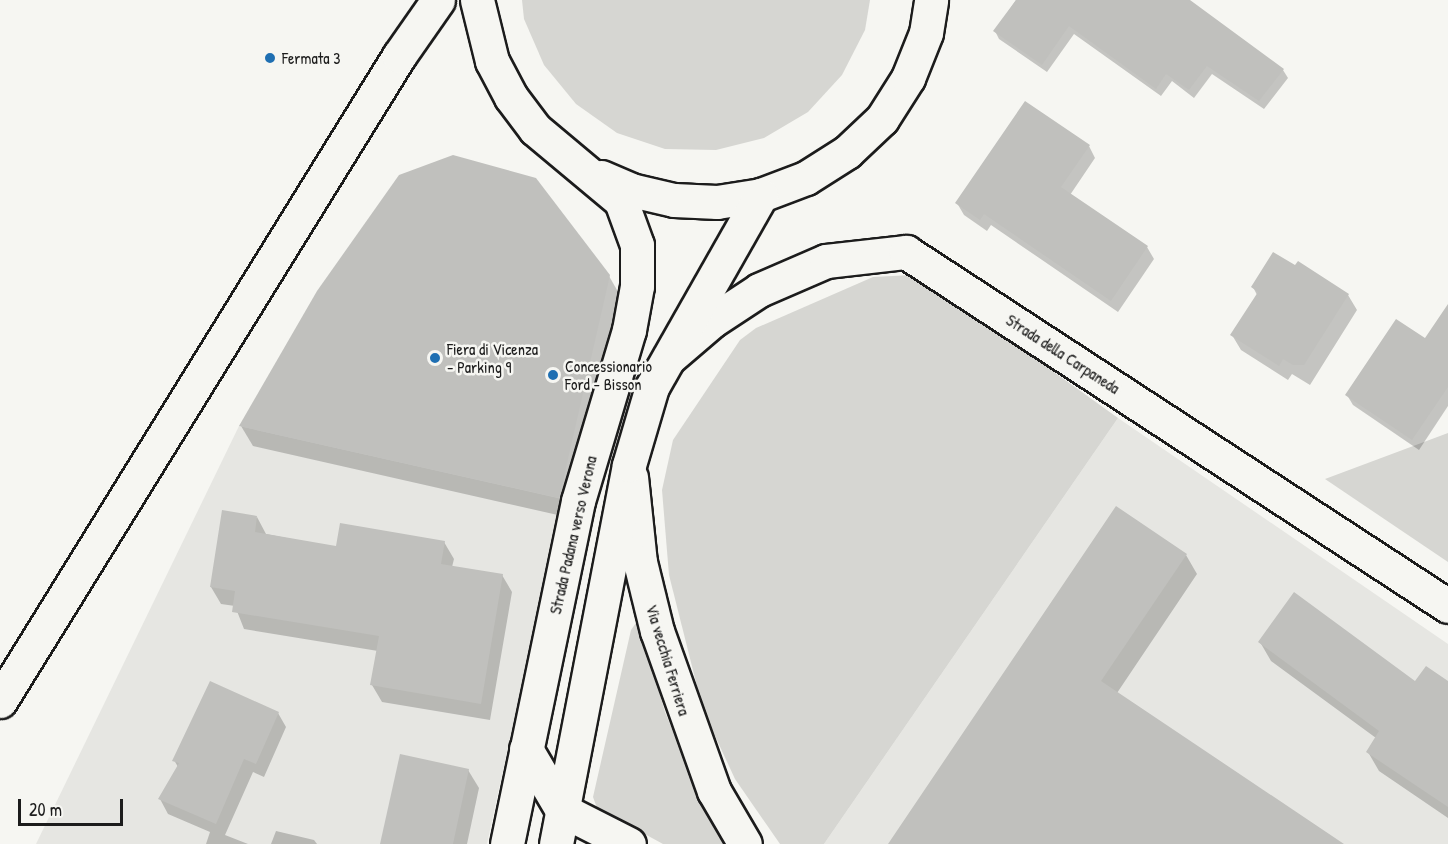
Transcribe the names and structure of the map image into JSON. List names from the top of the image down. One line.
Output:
{"streets":{"main road":["Strada della Carpaneda","Strada Padana verso Verona","Via vecchia Ferriera"]},"places":["Fermata 3","Fiera di Vicenza - Parking 9","Concessionario Ford - Bisson"],"scale_bar":"20 m"}
